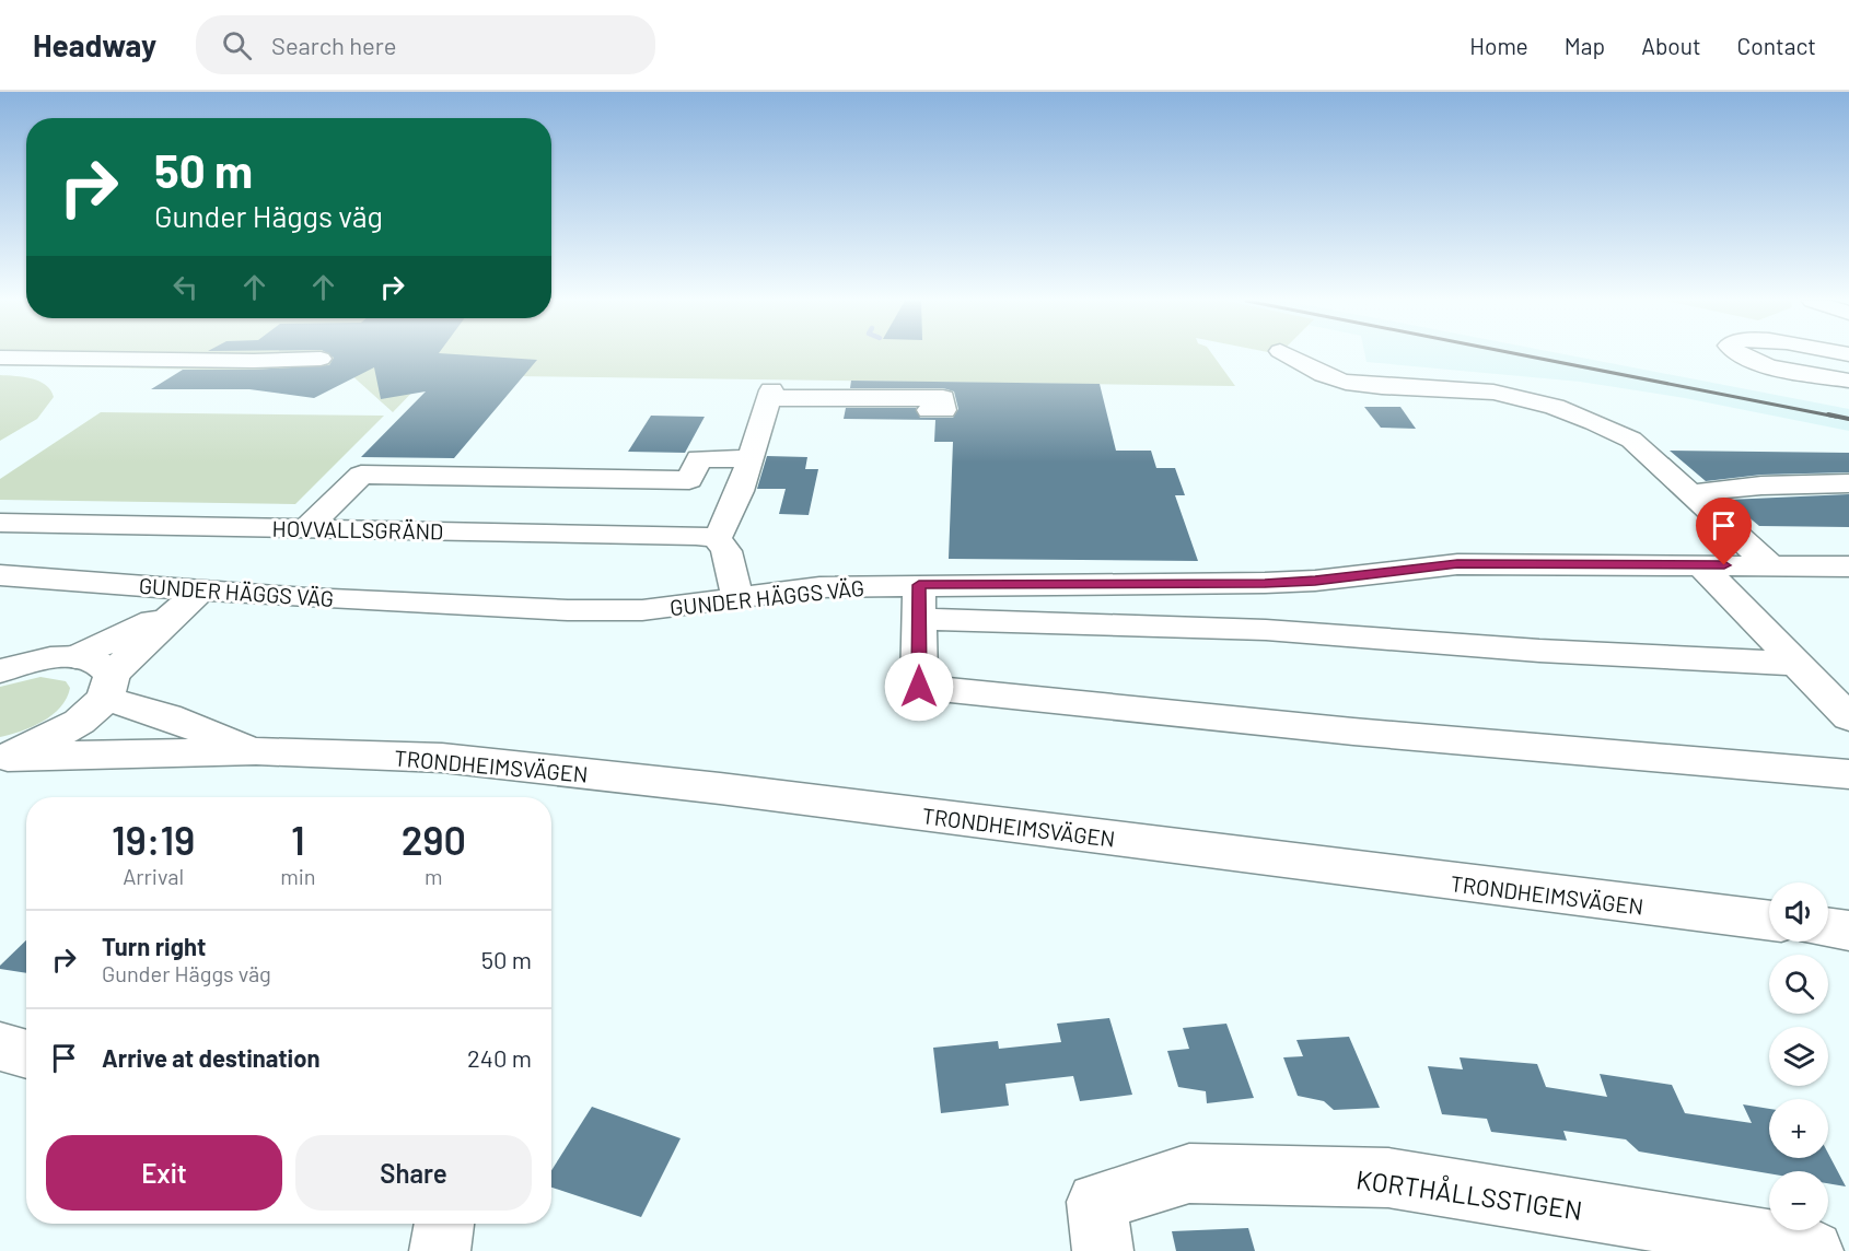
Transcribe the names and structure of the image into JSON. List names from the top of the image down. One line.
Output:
{"streets":{"street":["HOVVALLSGRÄND","GUNDER HÄGGS VÄG","TRONDHEIMSVÄGEN","KORTHÅLLSSTIGEN"]},"page":{"header":"Headway","search":"Search here","nav":["Home","Map","About","Contact"],"turn":["50 m","Gunder Häggs väg"],"eta":["19:19","Arrival","1","min","290","m"],"map_buttons":["+","−"],"list":[{"name":"Turn right","note":"Gunder Häggs väg","value":"50 m"},{"name":"Arrive at destination","value":"240 m"}],"buttons":["Exit","Share"]}}
